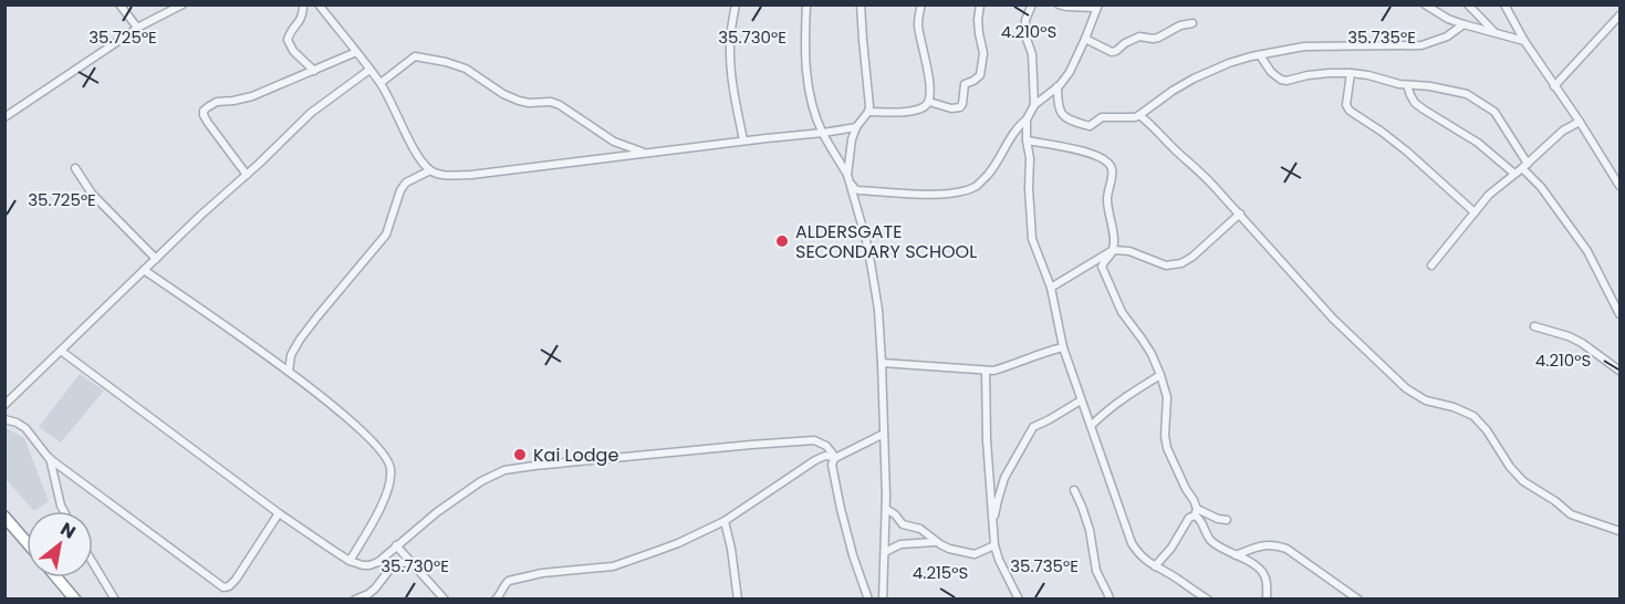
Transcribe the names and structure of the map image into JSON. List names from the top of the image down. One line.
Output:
{"places":["ALDERSGATE SECONDARY SCHOOL","Kai Lodge"],"north":"top right","coordinates":["4.210°S","35.730°E","35.735°E","35.725°E","4.215°S"]}
